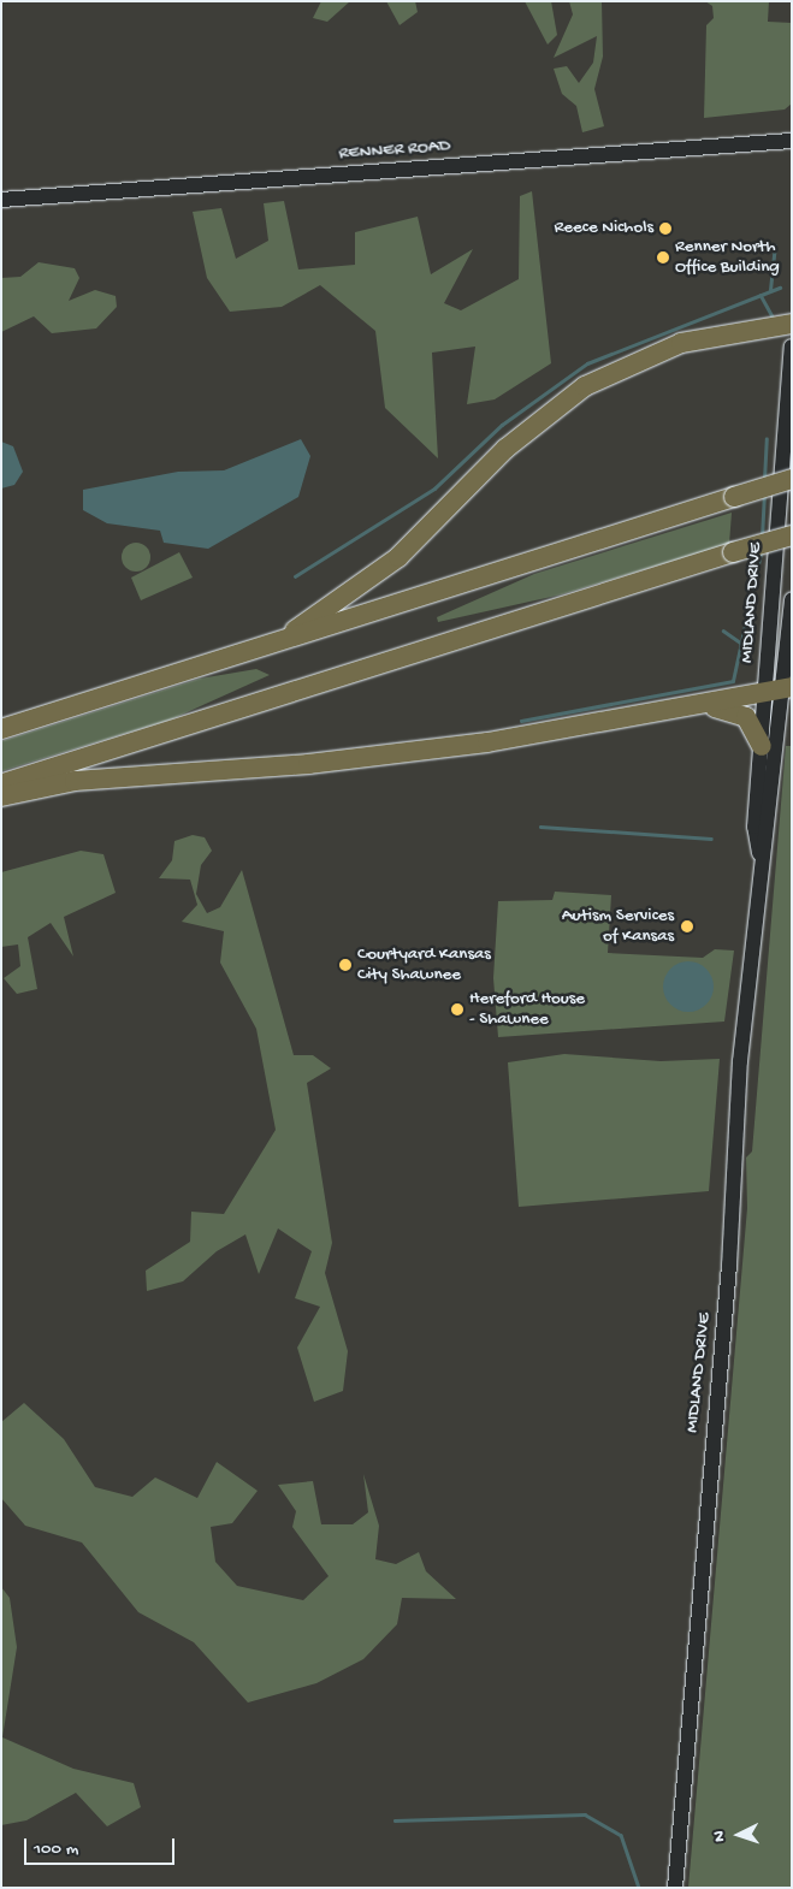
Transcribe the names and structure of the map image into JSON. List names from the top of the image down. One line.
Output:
{"streets":{"main road":["RENNER ROAD","MIDLAND DRIVE"]},"places":["Reece Nichols","Renner North Office Building","Autism Services of Kansas","Courtyard Kansas City Shawnee","Hereford House - Shawnee"],"scale_bar":"100 m","north":"left"}
